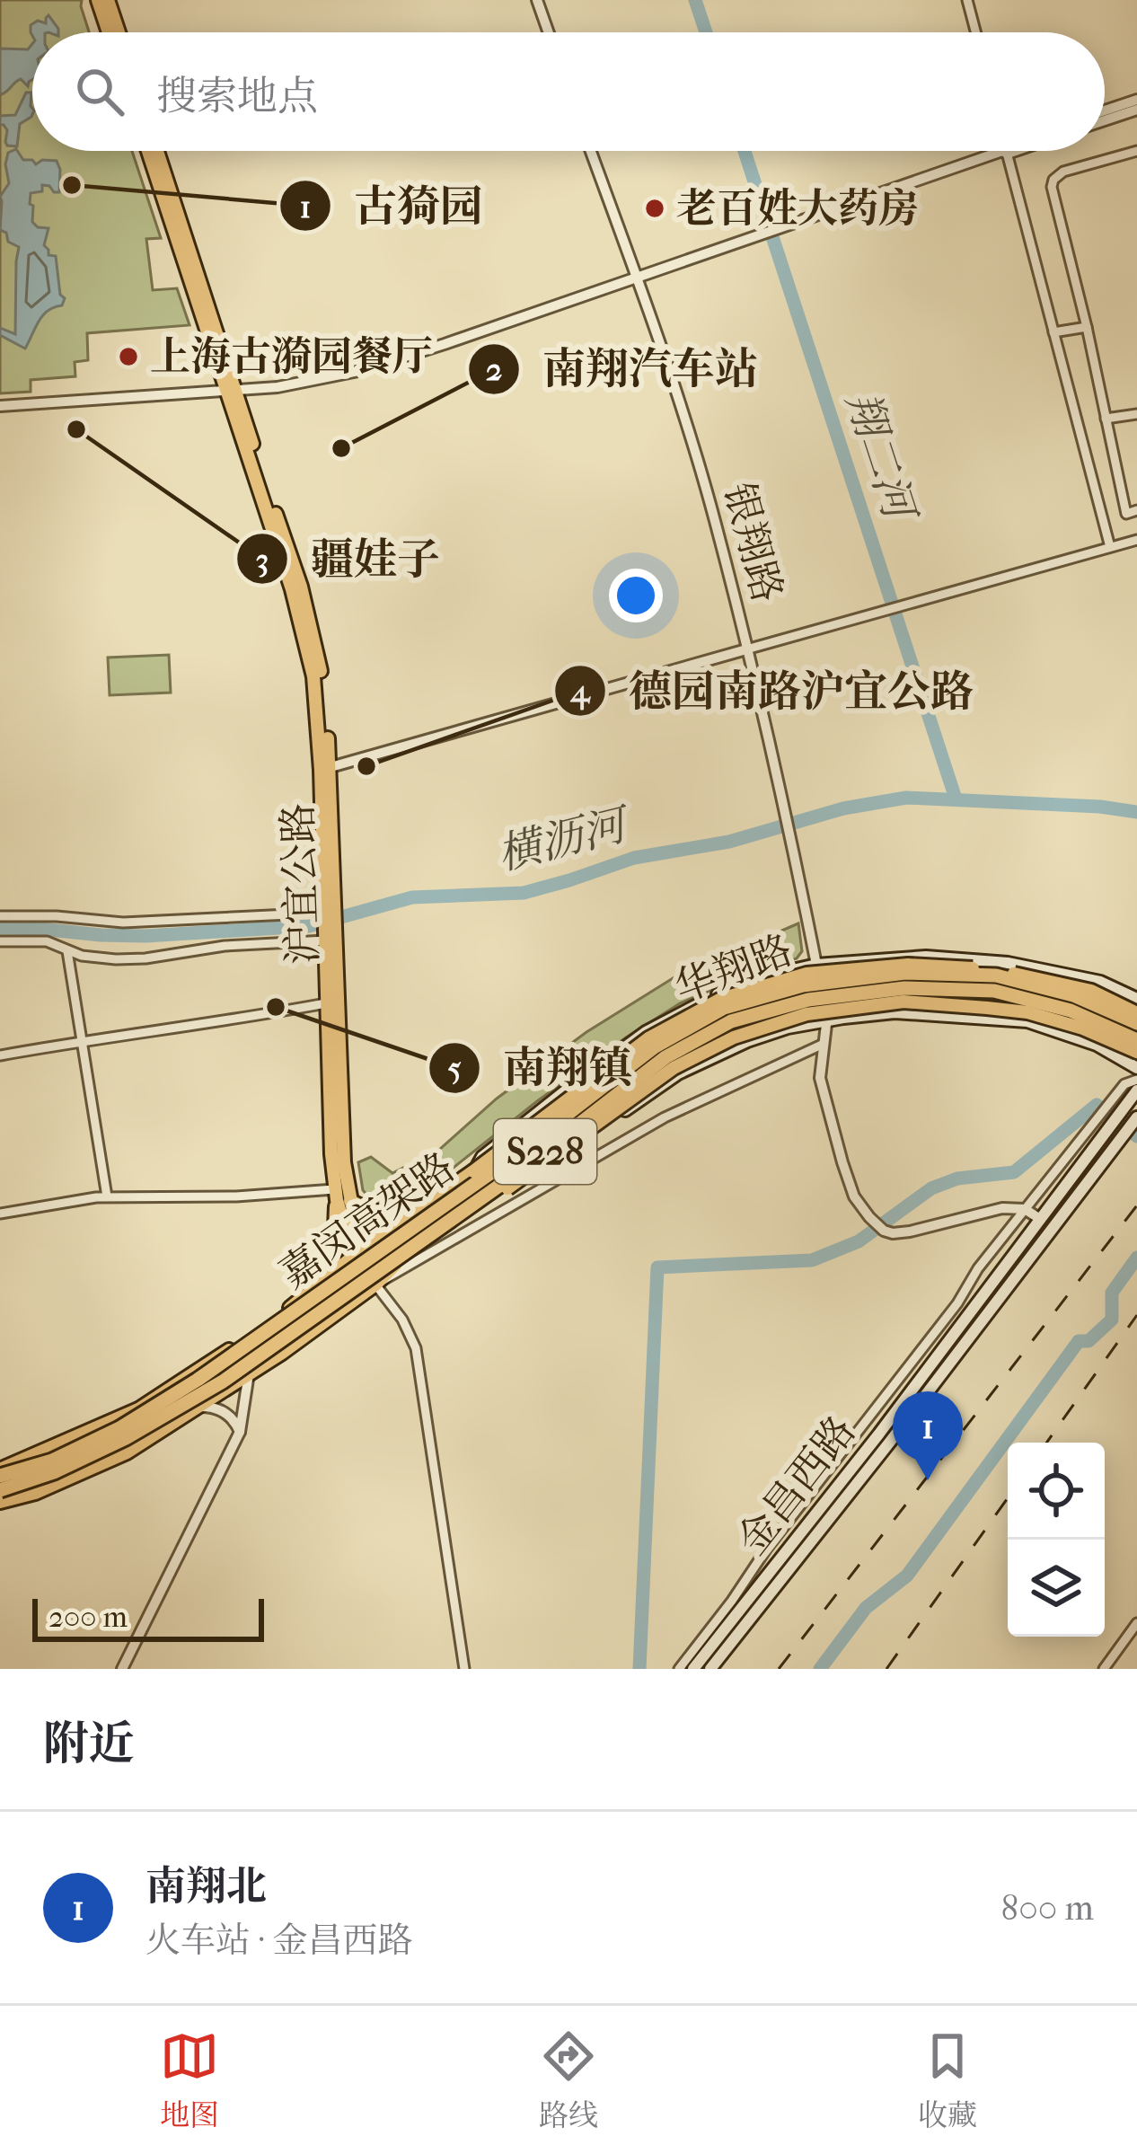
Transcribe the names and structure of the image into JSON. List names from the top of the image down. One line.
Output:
{"streets":{"highway":["S228","嘉闵高架路"],"main road":["沪宜公路","华翔路","金昌西路"],"street":["银翔路"]},"crossings":[["沪宜公路","华翔路"]],"water":["翔二河","横沥河"],"places":["古猗园","老百姓大药房","上海古漪园餐厅","疆娃子","南翔汽车站","德园南路沪宜公路","南翔镇"],"scale_bar":"200 m","page":{"search":"搜索地点","pins":"1","scale":"200 m","heading":"附近","list":[{"mark":"1","name":"南翔北","note":"火车站 · 金昌西路","value":"800 m"}],"nav":["地图","路线","收藏"]}}
